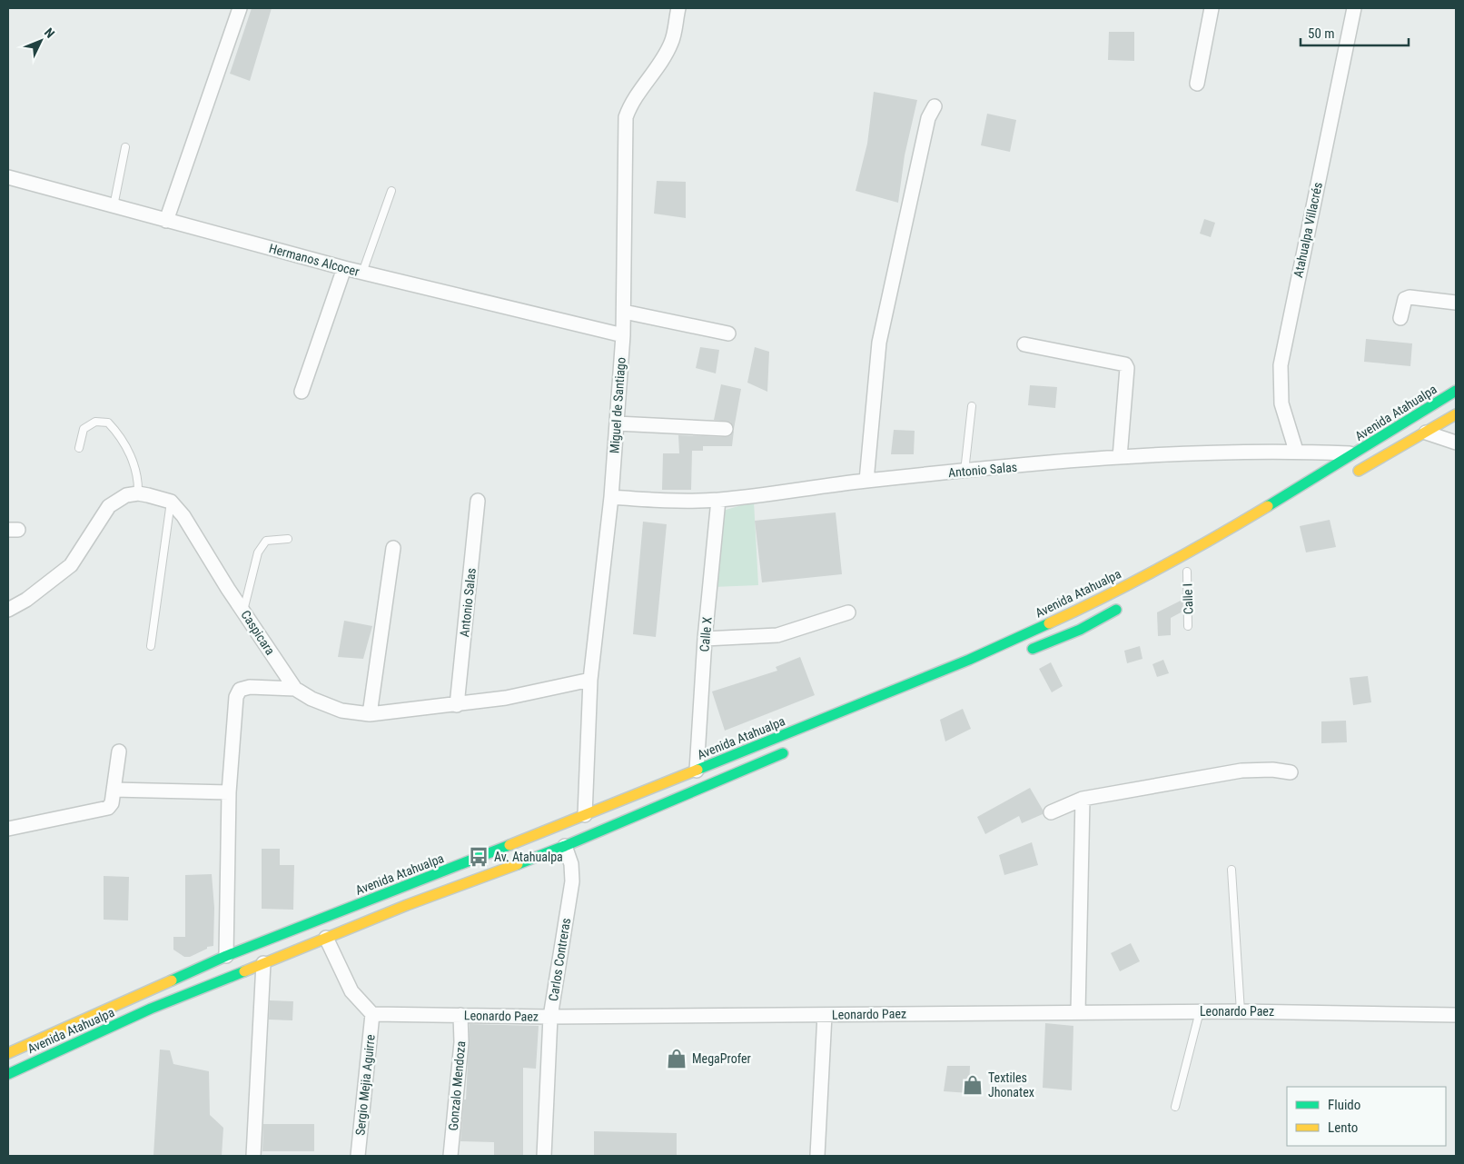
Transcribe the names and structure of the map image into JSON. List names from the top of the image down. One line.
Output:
{"streets":{"highway":["Avenida Atahualpa"],"street":["Atahualpa Villacrés","Hermanos Alcocer","Miguel de Santiago","Antonio Salas","Caspicara","Calle X","Carlos Contreras","Leonardo Paez","Sergio Mejia Aguirre","Gonzalo Mendoza"],"lane":["Calle I"]},"crossings":[["Atahualpa Villacrés","Antonio Salas"],["Hermanos Alcocer","Miguel de Santiago"],["Miguel de Santiago","Avenida Atahualpa"],["Miguel de Santiago","Antonio Salas"],["Avenida Atahualpa","Antonio Salas"],["Avenida Atahualpa","Calle X"],["Avenida Atahualpa","Carlos Contreras"],["Antonio Salas","Calle X"],["Carlos Contreras","Leonardo Paez"],["Leonardo Paez","Sergio Mejia Aguirre"],["Leonardo Paez","Gonzalo Mendoza"]],"places":{"bus stop":["Av. Atahualpa"],"shop":["MegaProfer","Textiles Jhonatex"]},"legend":["Fluido","Lento"],"scale_bar":"50 m","north":"top right"}
